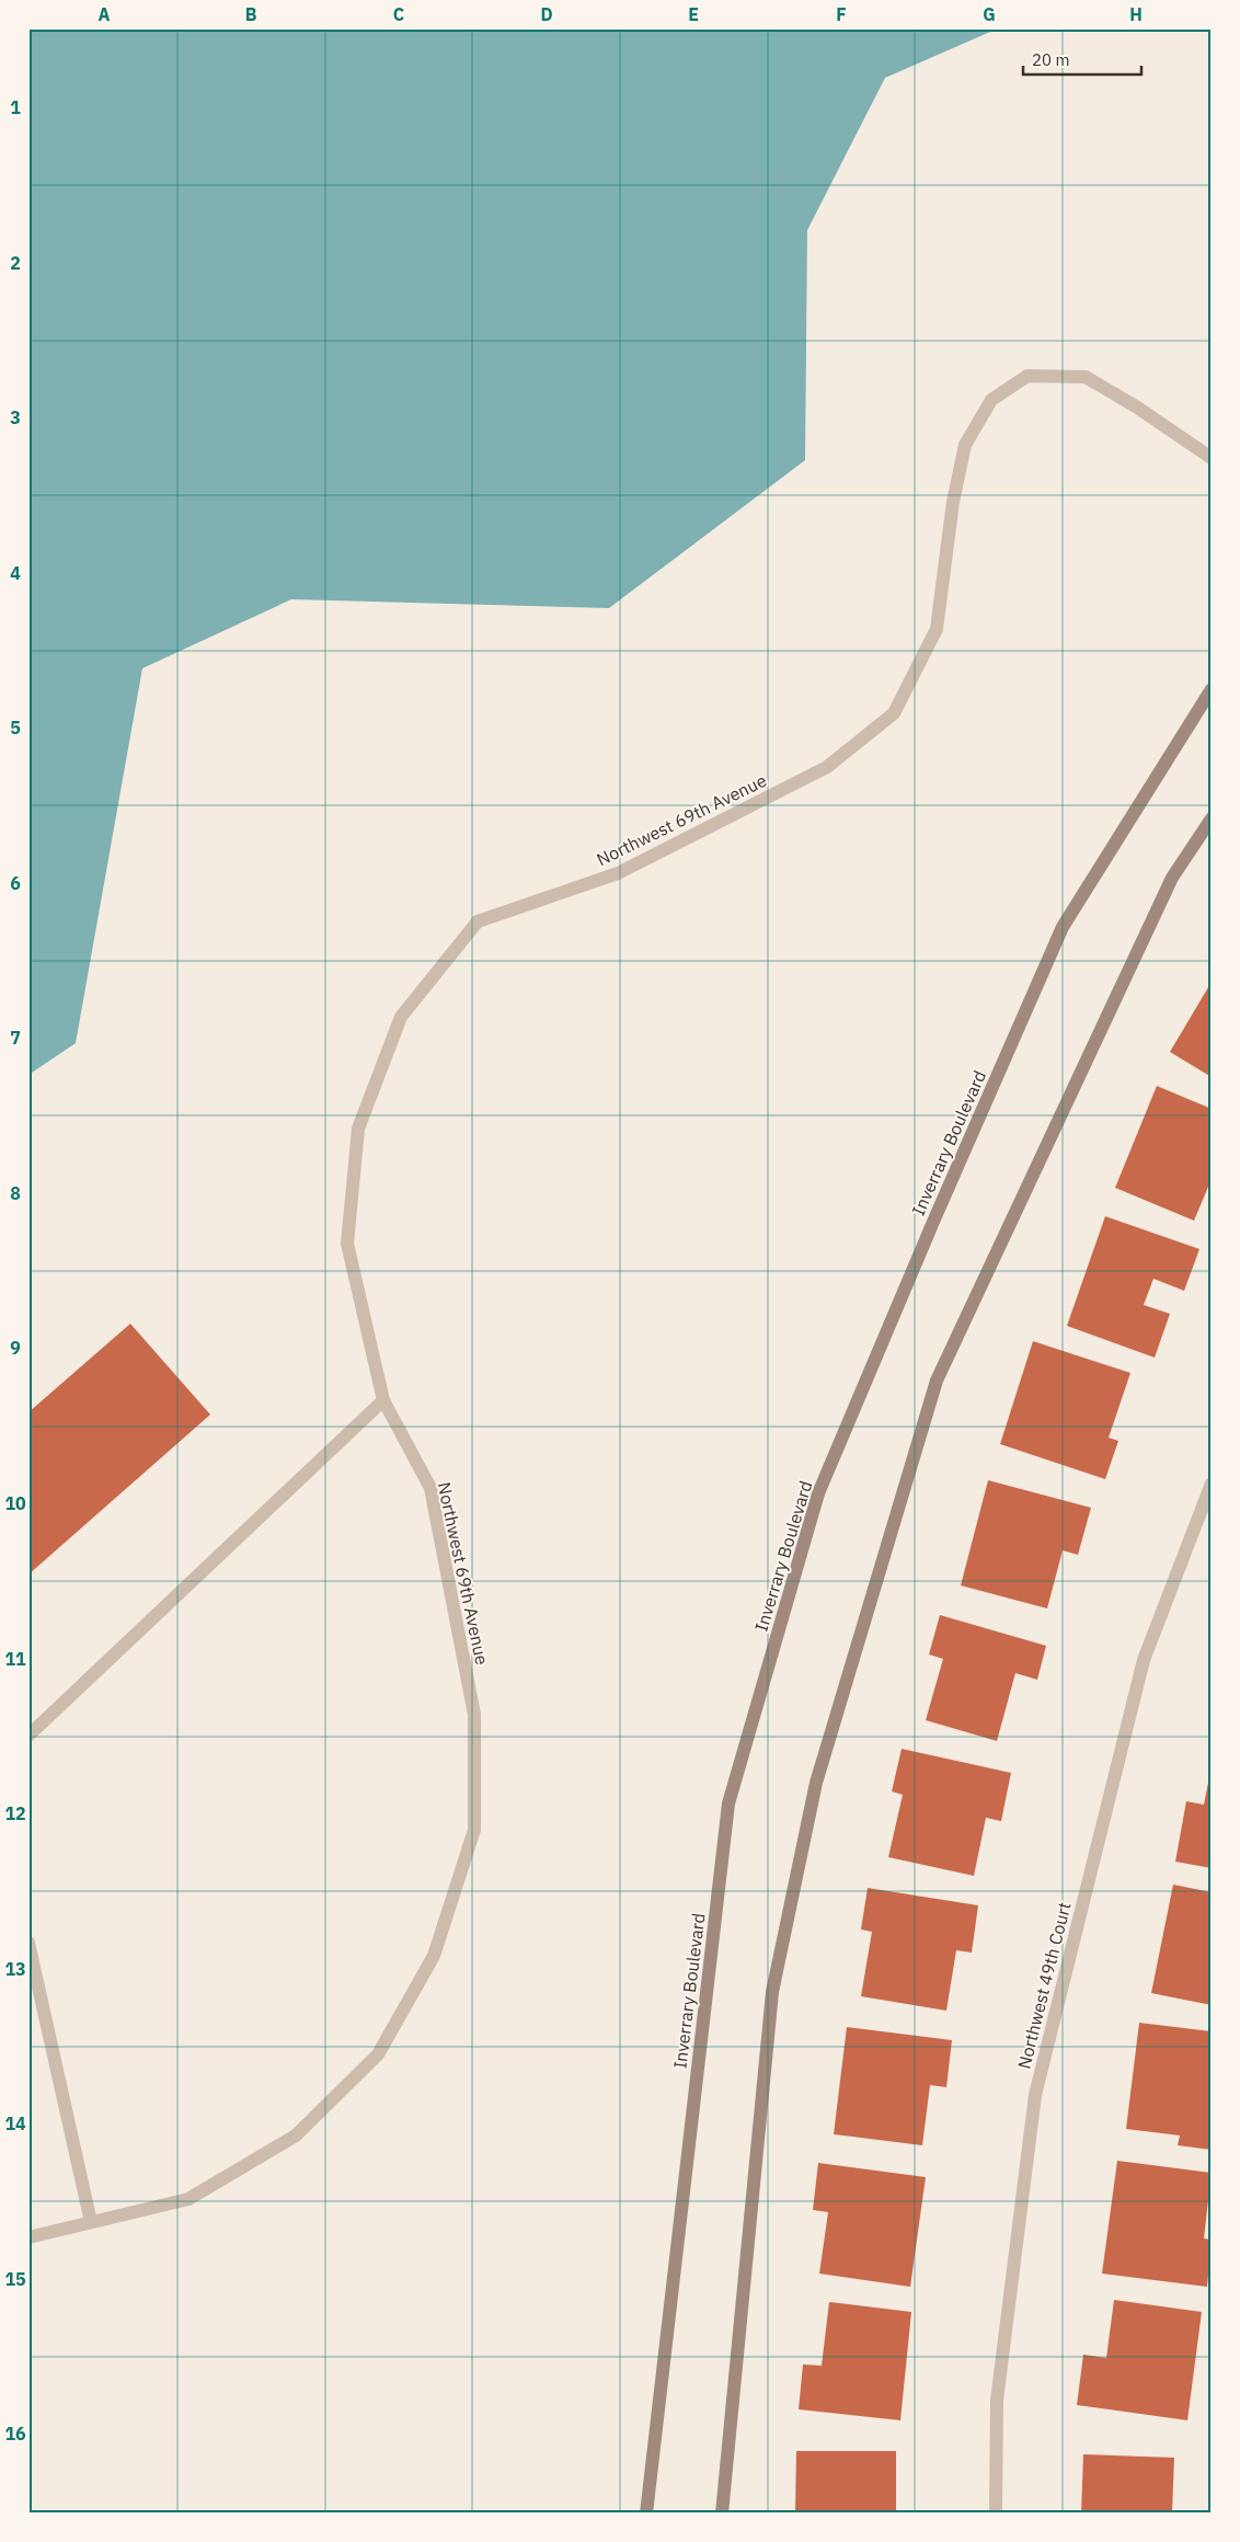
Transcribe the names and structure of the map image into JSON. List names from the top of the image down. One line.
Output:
{"streets":{"street":["Northwest 69th Avenue","Inverrary Boulevard","Northwest 49th Court"]},"scale_bar":"20 m","grid":{"columns":["A","B","C","D","E","F","G","H"],"rows":["1","2","3","4","5","6","7","8","9","10","11","12","13","14","15","16"]}}
